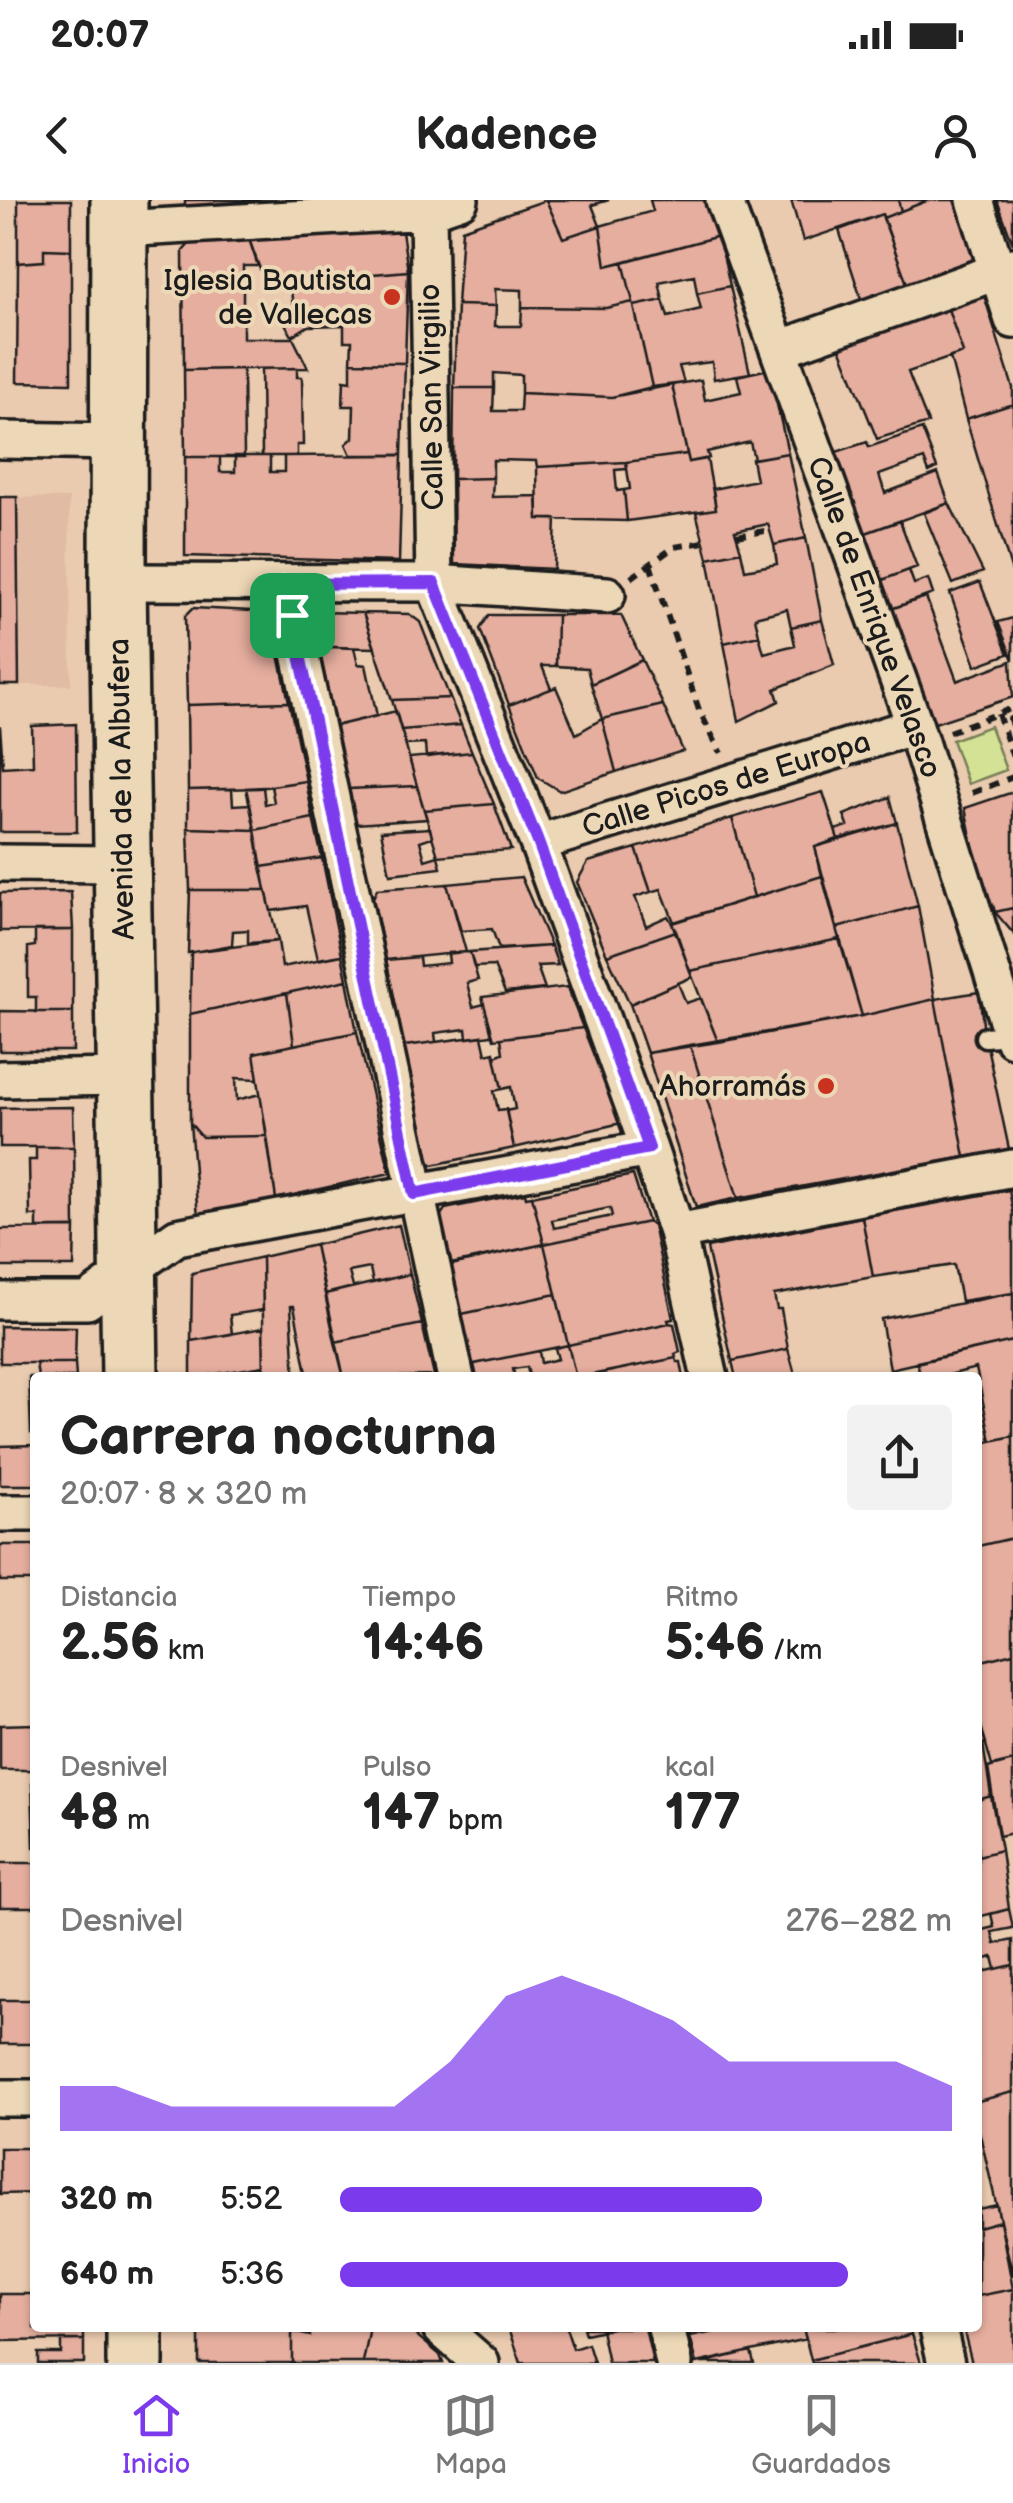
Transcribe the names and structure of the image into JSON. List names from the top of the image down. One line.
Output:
{"streets":{"main road":["Avenida de la Albufera"],"street":["Calle San Virgilio","Calle de Enrique Velasco","Calle Picos de Europa"]},"crossings":[["Calle de Enrique Velasco","Calle Picos de Europa"]],"places":["Iglesia Bautista de Vallecas","Ahorramás"],"page":{"status":"20:07","header":"Kadence","heading":["Carrera nocturna","20:07 · 8 × 320 m"],"stats":[["Distancia","2.56 km"],["Tiempo","14:46"],["Ritmo","5:46 /km"],["Desnivel","48 m"],["Pulso","147 bpm"],["kcal","177"]],"chart":["Desnivel","276–282 m"],"list":[{"name":"320 m","note":"5:52"},{"name":"640 m","note":"5:36"}],"tabs":["Inicio","Mapa","Guardados"]}}
